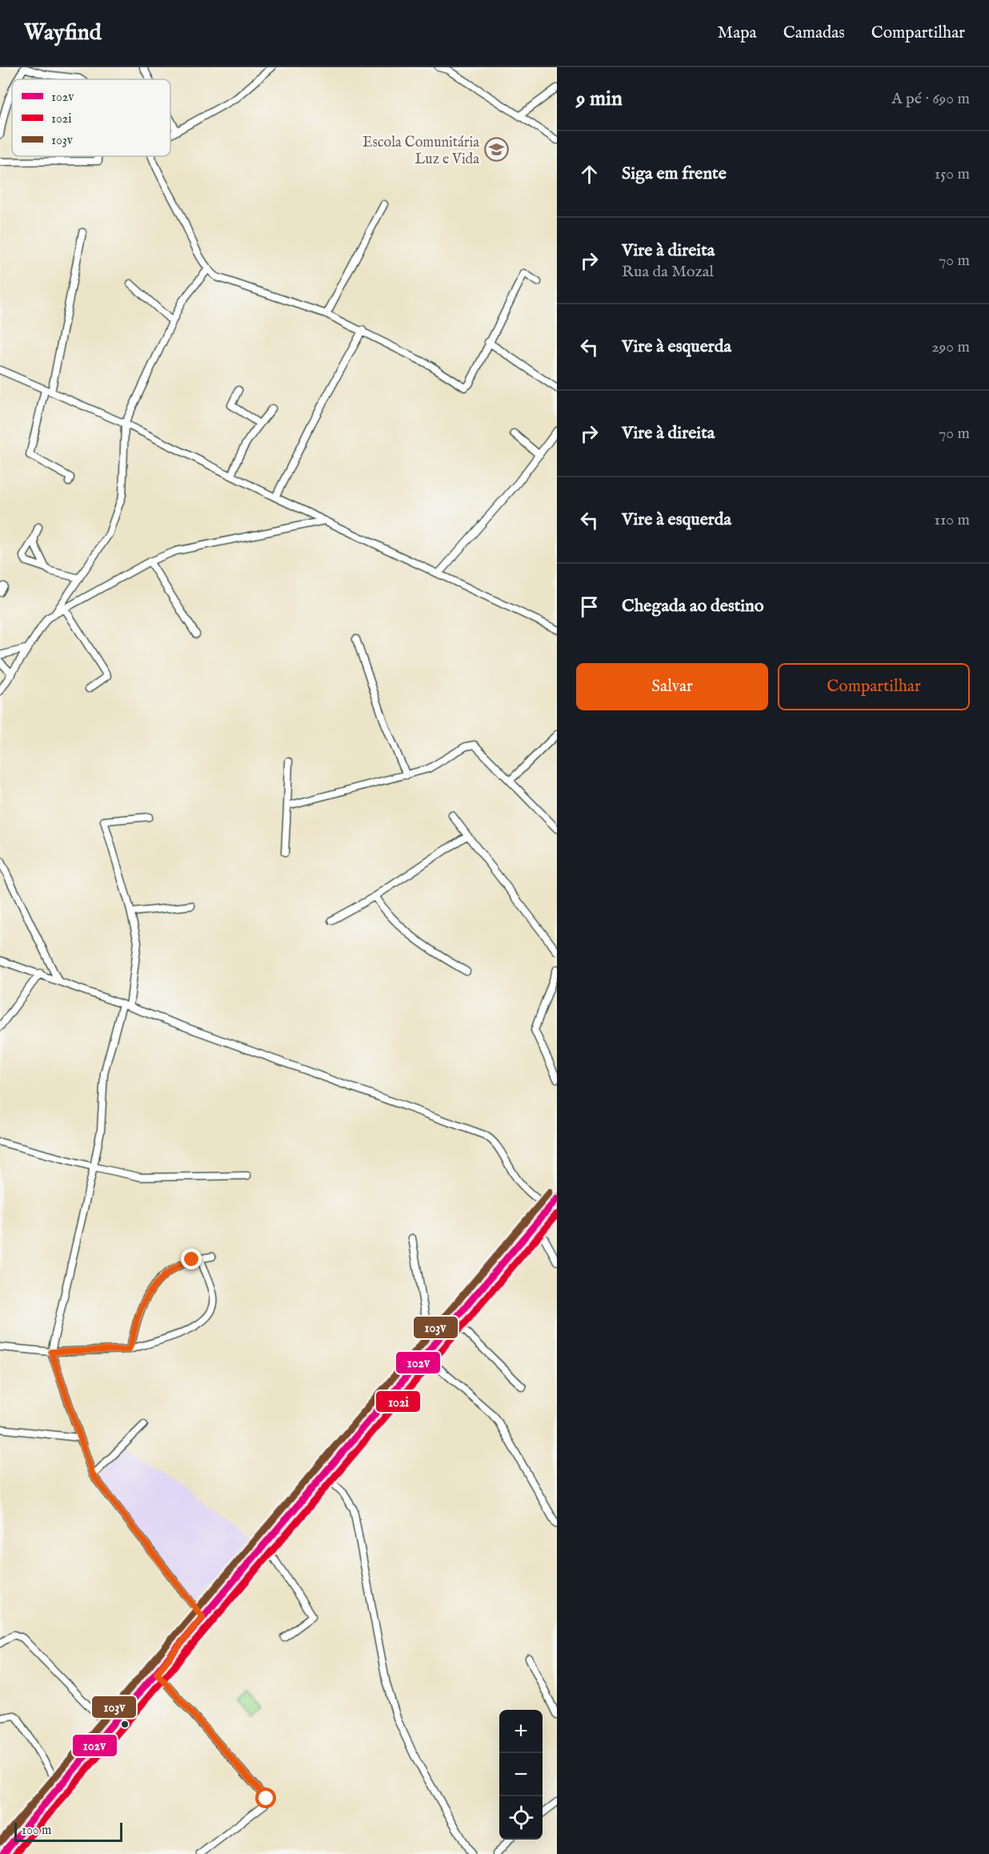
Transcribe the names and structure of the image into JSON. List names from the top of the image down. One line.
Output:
{"places":{"school or university":["Escola Comunitária Luz e Vida"]},"lines":["transit line 103v","transit line 102v","transit line 102i"],"legend":["102v","102i","103v"],"scale_bar":"100 m","page":{"header":"Wayfind","nav":["Mapa","Camadas","Compartilhar"],"heading":["9 min","A pé · 690 m"],"list":[["Siga em frente","150 m"],["Vire à direita","Rua da Mozal","70 m"],["Vire à esquerda","290 m"],["Vire à direita","70 m"],["Vire à esquerda","110 m"],"Chegada ao destino"],"buttons":["Salvar","Compartilhar"],"map_buttons":["+","−"],"scale":"100 m"}}
